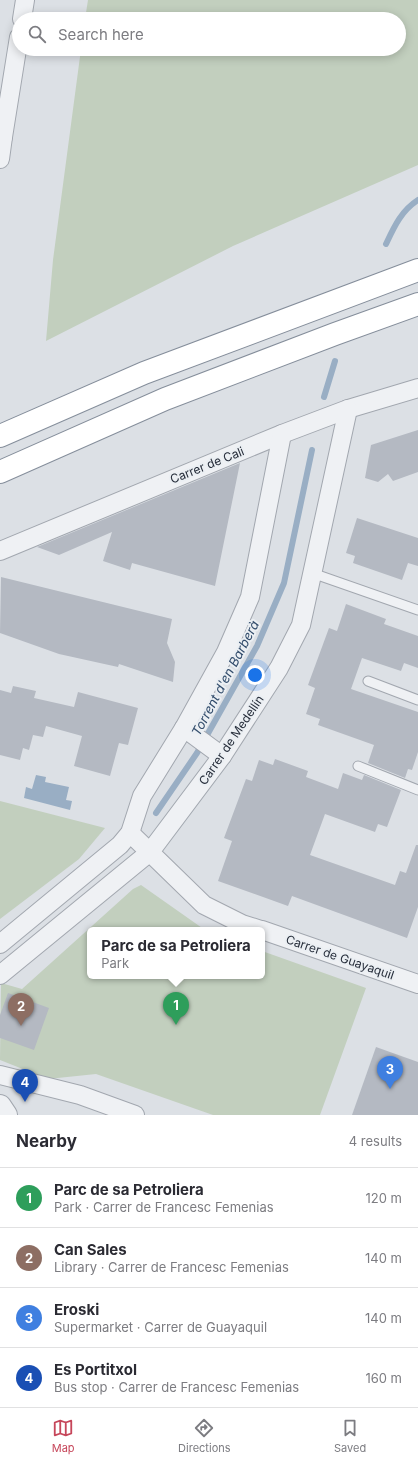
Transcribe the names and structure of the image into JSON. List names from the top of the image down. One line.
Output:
{"streets":{"street":["Carrer de Cali","Carrer de Medellín","Carrer de Guayaquil"]},"crossings":[["Carrer de Cali","Carrer de Medellín"],["Carrer de Medellín","Carrer de Guayaquil"]],"water":["Torrent d'en Barberà"],"page":{"search":"Search here","popup":["Parc de sa Petroliera","Park"],"pins":["1","2","3","4"],"heading":["Nearby","4 results"],"list":[{"mark":"1","name":"Parc de sa Petroliera","note":"Park · Carrer de Francesc Femenias","value":"120 m"},{"mark":"2","name":"Can Sales","note":"Library · Carrer de Francesc Femenias","value":"140 m"},{"mark":"3","name":"Eroski","note":"Supermarket · Carrer de Guayaquil","value":"140 m"},{"mark":"4","name":"Es Portitxol","note":"Bus stop · Carrer de Francesc Femenias","value":"160 m"}],"nav":["Map","Directions","Saved"]}}
